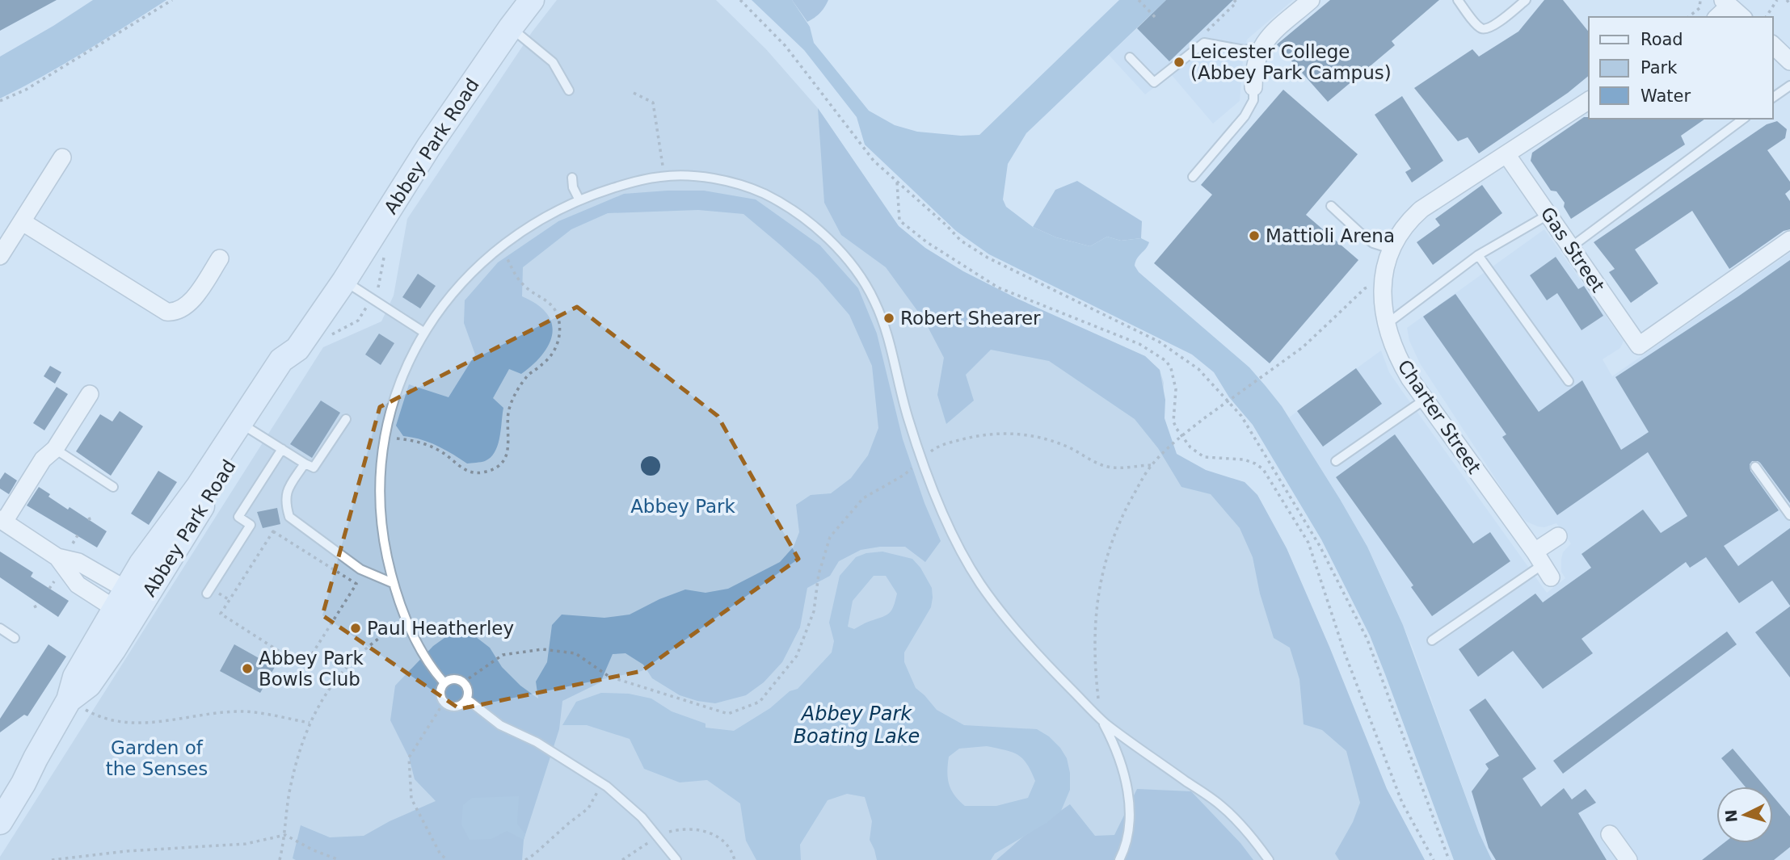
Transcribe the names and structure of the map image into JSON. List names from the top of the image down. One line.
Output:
{"streets":{"main road":["Abbey Park Road"],"street":["Gas Street","Charter Street"]},"crossings":[["Gas Street","Charter Street"]],"water":["Abbey Park Boating Lake"],"parks":["Abbey Park","Garden of the Senses"],"places":["Leicester College (Abbey Park Campus)","Mattioli Arena","Robert Shearer","Paul Heatherley","Abbey Park Bowls Club"],"legend":["Road","Park","Water"],"north":"left"}
